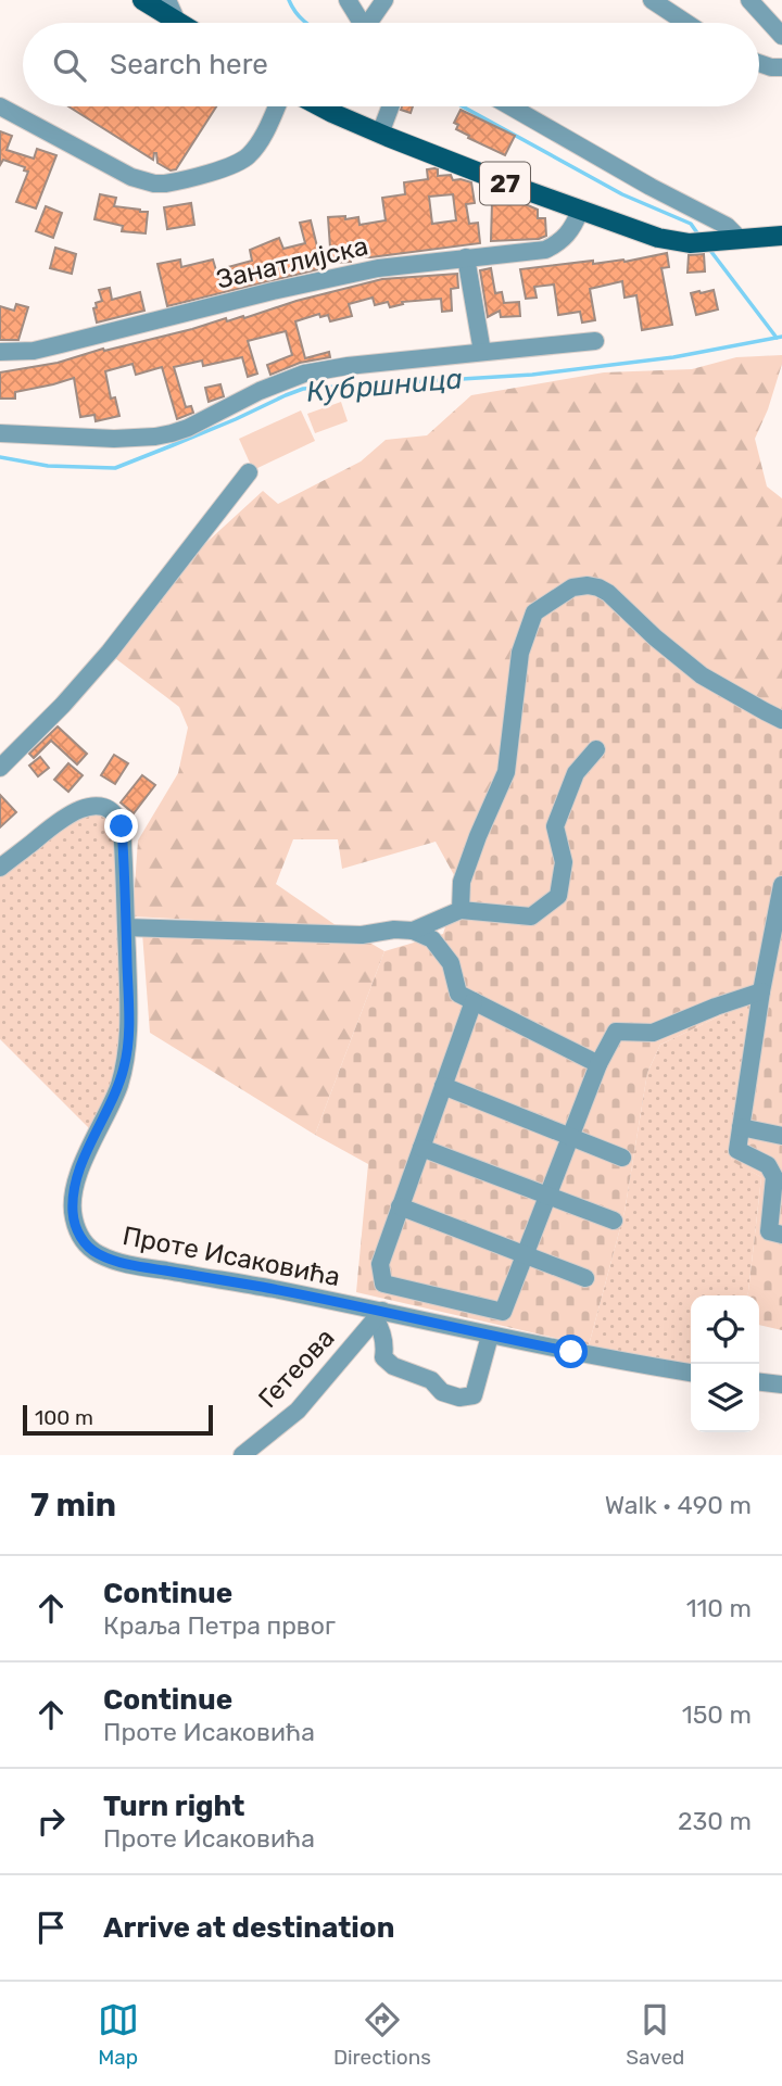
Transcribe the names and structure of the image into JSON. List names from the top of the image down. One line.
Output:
{"streets":{"main road":["27"],"street":["Занатлијска","Проте Исаковића","Гетеова"]},"crossings":[["27","Занатлијска"],["Проте Исаковића","Гетеова"]],"water":["Кубршница"],"scale_bar":"100 m","page":{"search":"Search here","scale":"100 m","heading":["7 min","Walk · 490 m"],"list":[["Continue","Краља Петра првог","110 m"],["Continue","Проте Исаковића","150 m"],["Turn right","Проте Исаковића","230 m"],"Arrive at destination"],"nav":["Map","Directions","Saved"]}}
